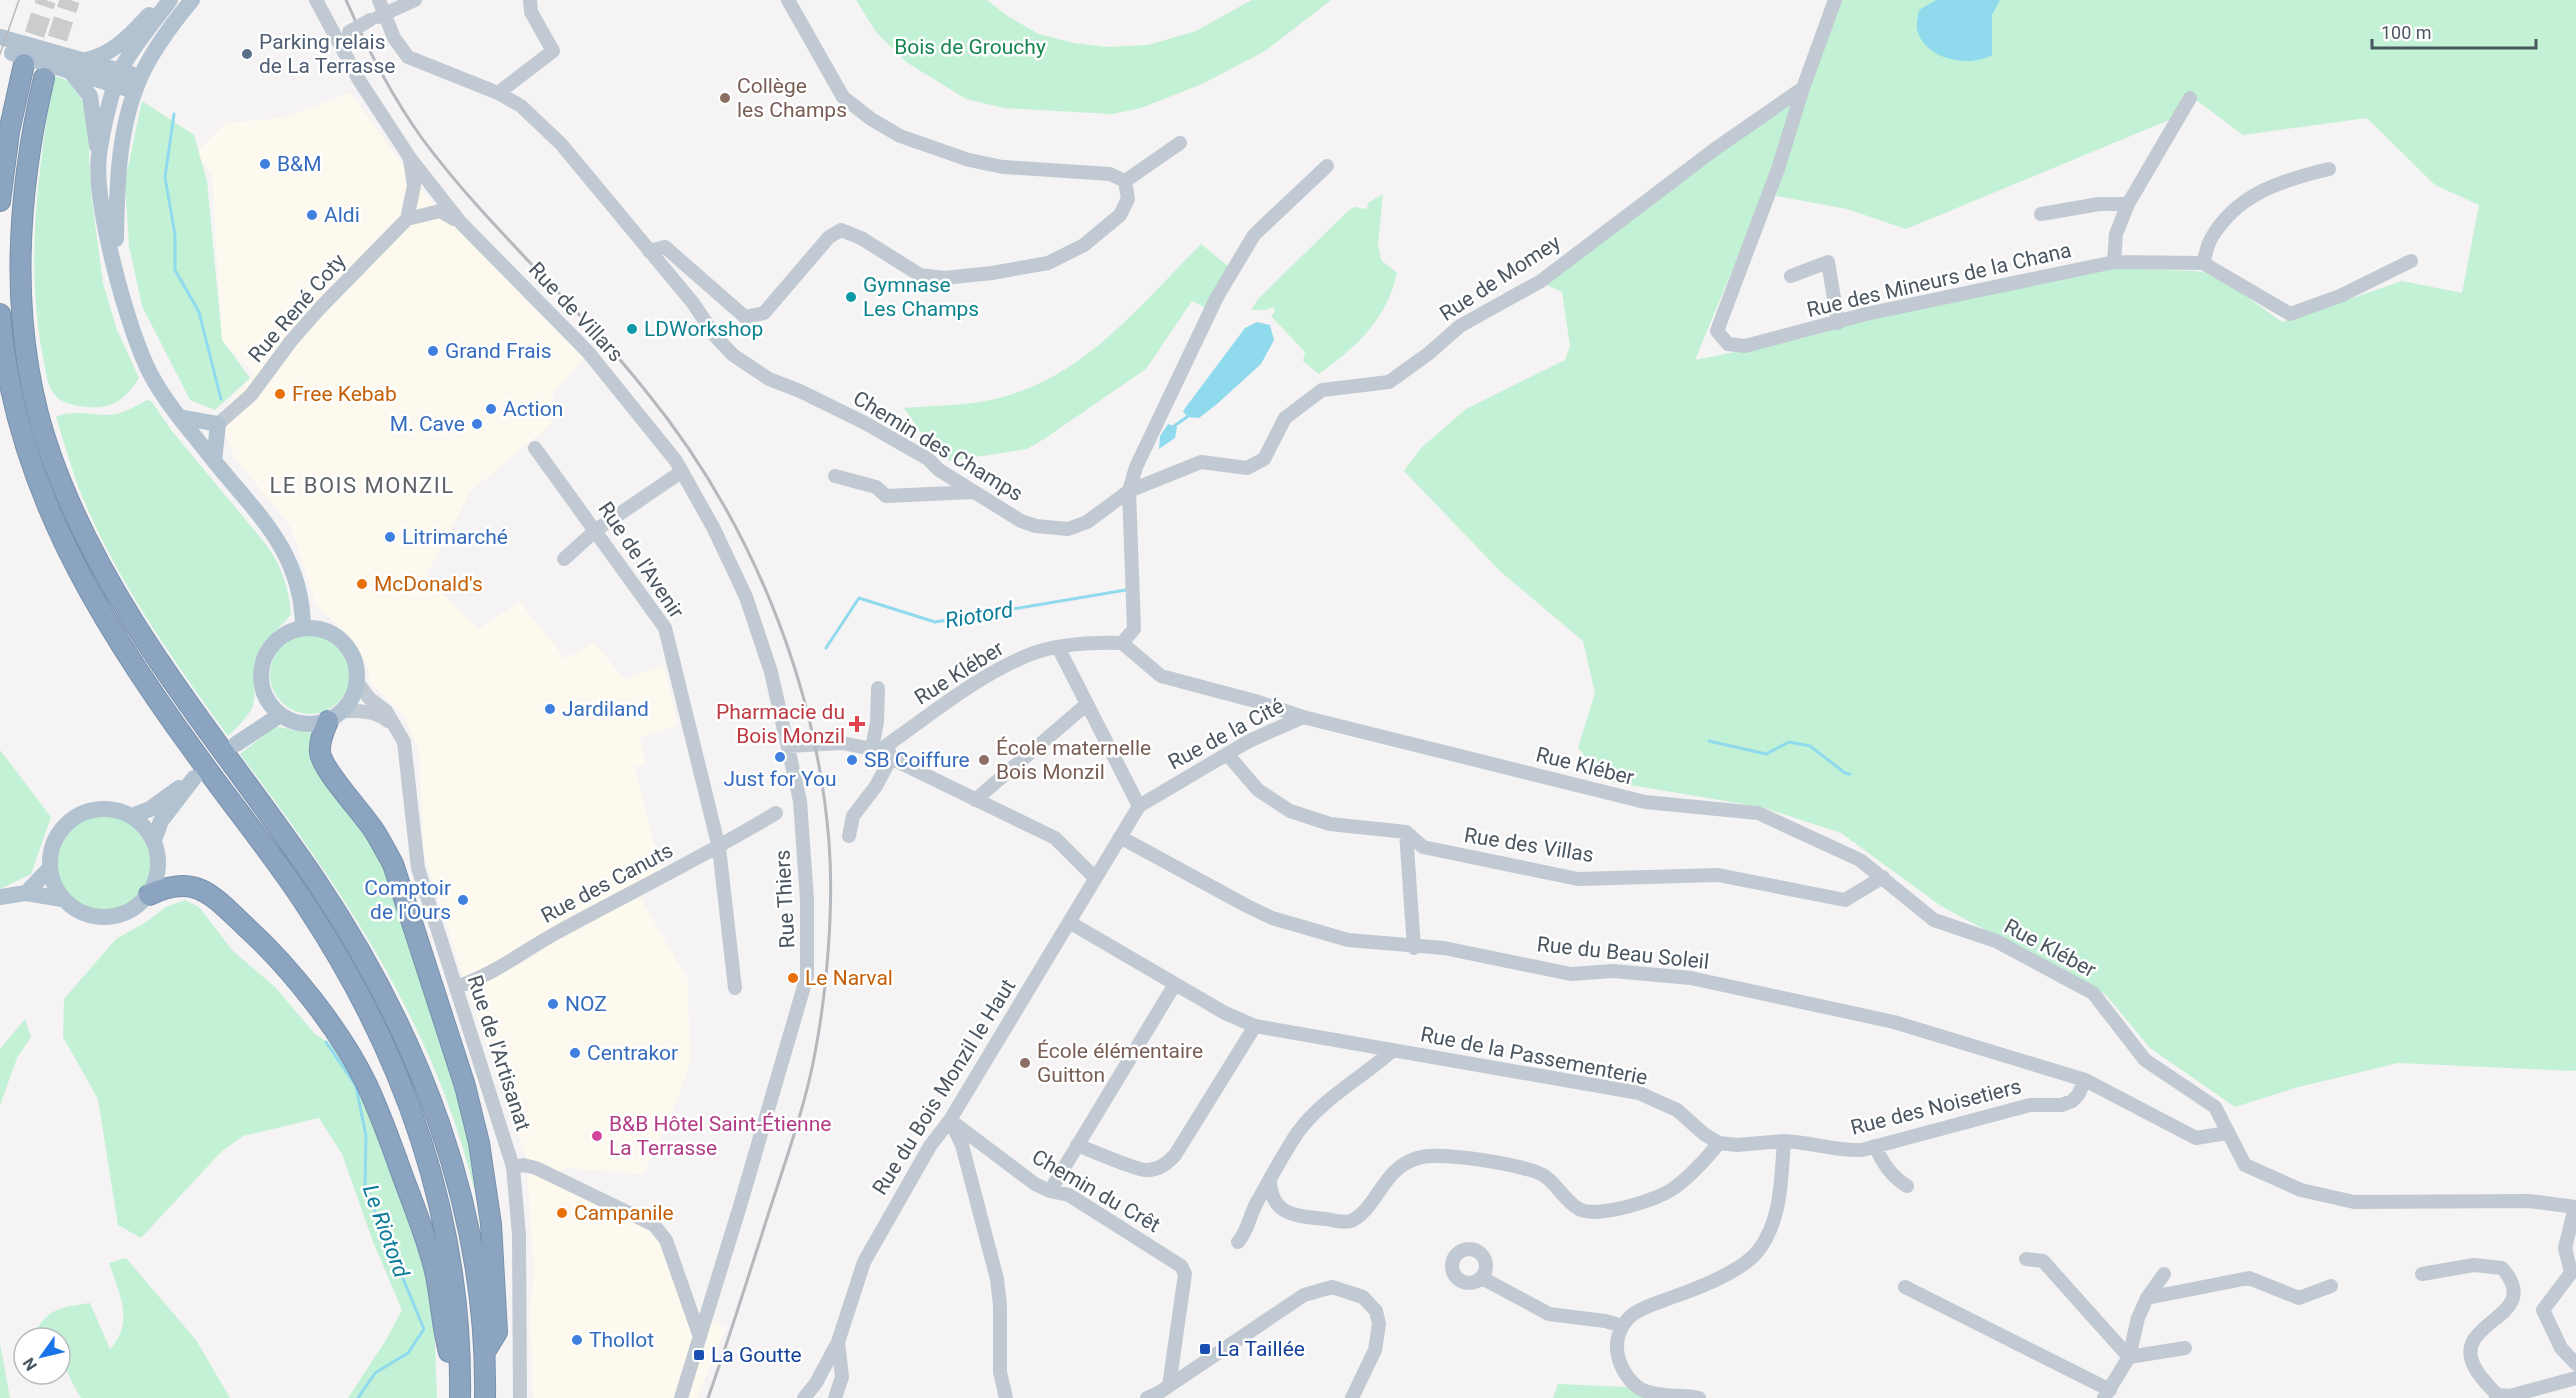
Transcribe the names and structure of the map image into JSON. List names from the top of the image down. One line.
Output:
{"streets":{"street":["Rue de Momey","Rue des Mineurs de la Chana","Rue René Coty","Rue de Villars","Chemin des Champs","Rue de l'Avenir","Rue Kléber","Rue de la Cité","Rue des Villas","Rue des Canuts","Rue Thiers","Rue du Beau Soleil","Rue de l'Artisanat","Rue de la Passementerie","Rue du Bois Monzil le Haut","Rue des Noisetiers","Chemin du Crêt"]},"crossings":[["Rue de Momey","Rue des Mineurs de la Chana"],["Rue de Momey","Chemin des Champs"],["Rue de Villars","Rue Thiers"],["Rue de l'Avenir","Rue des Canuts"],["Rue Kléber","Rue de la Cité"],["Rue Kléber","Rue des Villas"],["Rue Kléber","Rue du Beau Soleil"],["Rue de la Cité","Rue des Villas"],["Rue de la Cité","Rue du Bois Monzil le Haut"],["Rue des Canuts","Rue de l'Artisanat"],["Rue du Beau Soleil","Rue du Bois Monzil le Haut"],["Rue du Beau Soleil","Rue des Noisetiers"],["Rue de la Passementerie","Rue du Bois Monzil le Haut"],["Rue du Bois Monzil le Haut","Chemin du Crêt"]],"districts":["LE BOIS MONZIL"],"water":["Riotord","Le Riotord"],"parks":["Bois de Grouchy"],"places":{"other":["Parking relais de La Terrasse","Collège les Champs","B&M","Aldi","Gymnase Les Champs","LDWorkshop","Grand Frais","Free Kebab","Action","M. Cave","Litrimarché","McDonald's","Jardiland","Just for You","SB Coiffure","École maternelle Bois Monzil","Comptoir de l'Ours","Le Narval","NOZ","Centrakor","École élémentaire Guitton","B&B Hôtel Saint-Étienne La Terrasse","Campanile","Thollot"],"health":["Pharmacie du Bois Monzil"],"transit":["La Taillée","La Goutte"]},"scale_bar":"100 m","north":"bottom left"}
